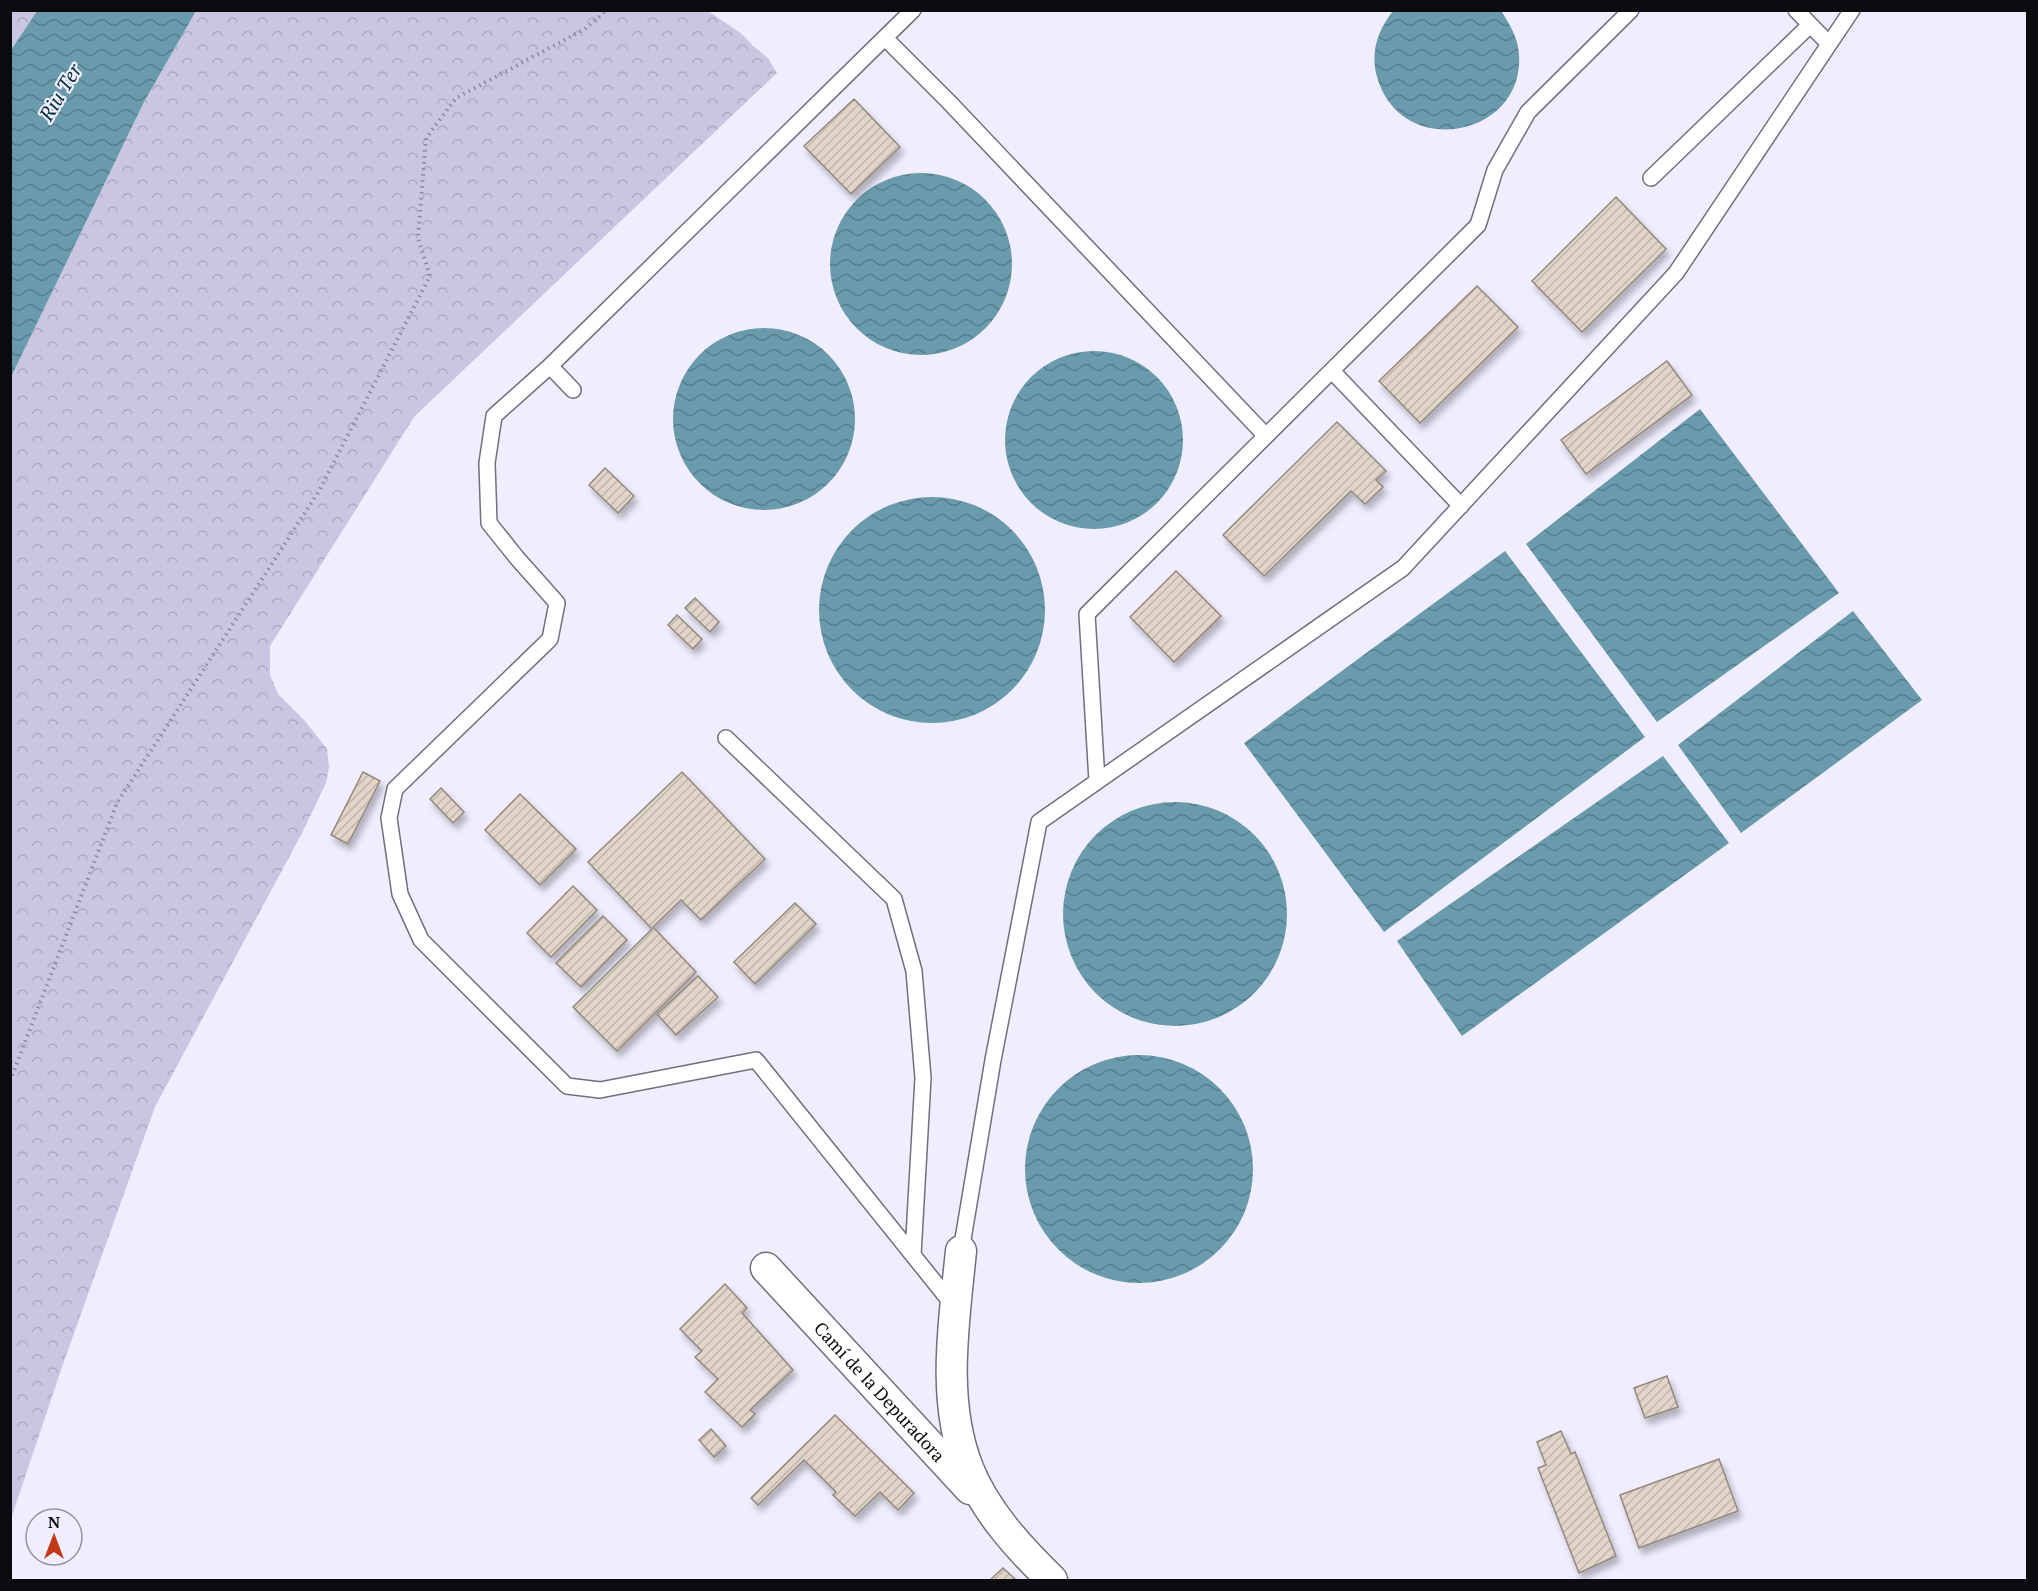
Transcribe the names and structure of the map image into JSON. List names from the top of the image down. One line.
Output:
{"streets":{"street":["Camí de la Depuradora"]},"water":["Riu Ter"],"north":"top"}
